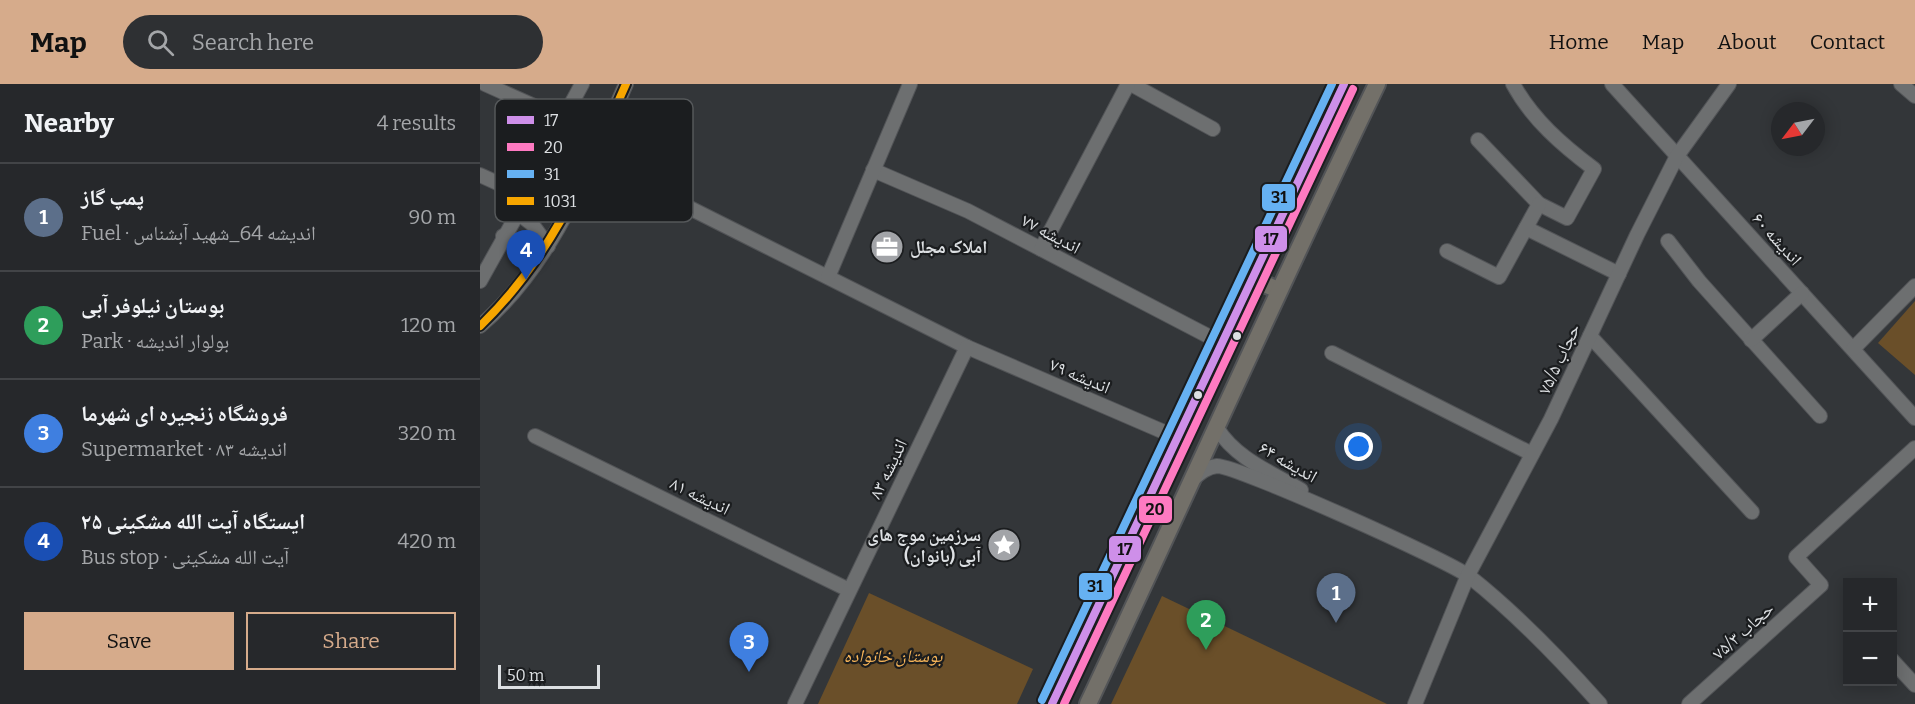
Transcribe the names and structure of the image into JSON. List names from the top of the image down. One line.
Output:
{"streets":{"street":["اندیشه ۷۷","اندیشه ۶۰","حجاب ۷۵/۵","اندیشه ۷۹","اندیشه ۶۴","اندیشه ۸۳","اندیشه ۸۱","حجاب ۷۵/۳"]},"crossings":[["اندیشه ۶۰","حجاب ۷۵/۵"],["اندیشه ۷۹","اندیشه ۸۳"],["اندیشه ۸۳","اندیشه ۸۱"]],"parks":["بوستان خانواده"],"places":{"office":["املاک مجلل"],"place":["سرزمین موج های آبی (بانوان)"]},"lines":["transit line 17","transit line 31","transit line 1031","transit line 20"],"legend":["17","20","31","1031"],"scale_bar":"50 m","north":"bottom left","page":{"header":"Map","search":"Search here","nav":["Home","Map","About","Contact"],"heading":["Nearby","4 results"],"list":[{"mark":"1","name":"پمپ گاز","note":"Fuel · اندیشه 64_شهید آبشناس","value":"90 m"},{"mark":"2","name":"بوستان نیلوفر آبی","note":"Park · بولوار اندیشه","value":"120 m"},{"mark":"3","name":"فروشگاه زنجیره ای شهرما","note":"Supermarket · اندیشه ۸۳","value":"320 m"},{"mark":"4","name":"ایستگاه آیت الله مشکینی ۲۵","note":"Bus stop · آیت الله مشکینی","value":"420 m"}],"pins":["4","1","2","3"],"map_buttons":["+","−"],"buttons":["Save","Share"],"scale":"50 m"}}
